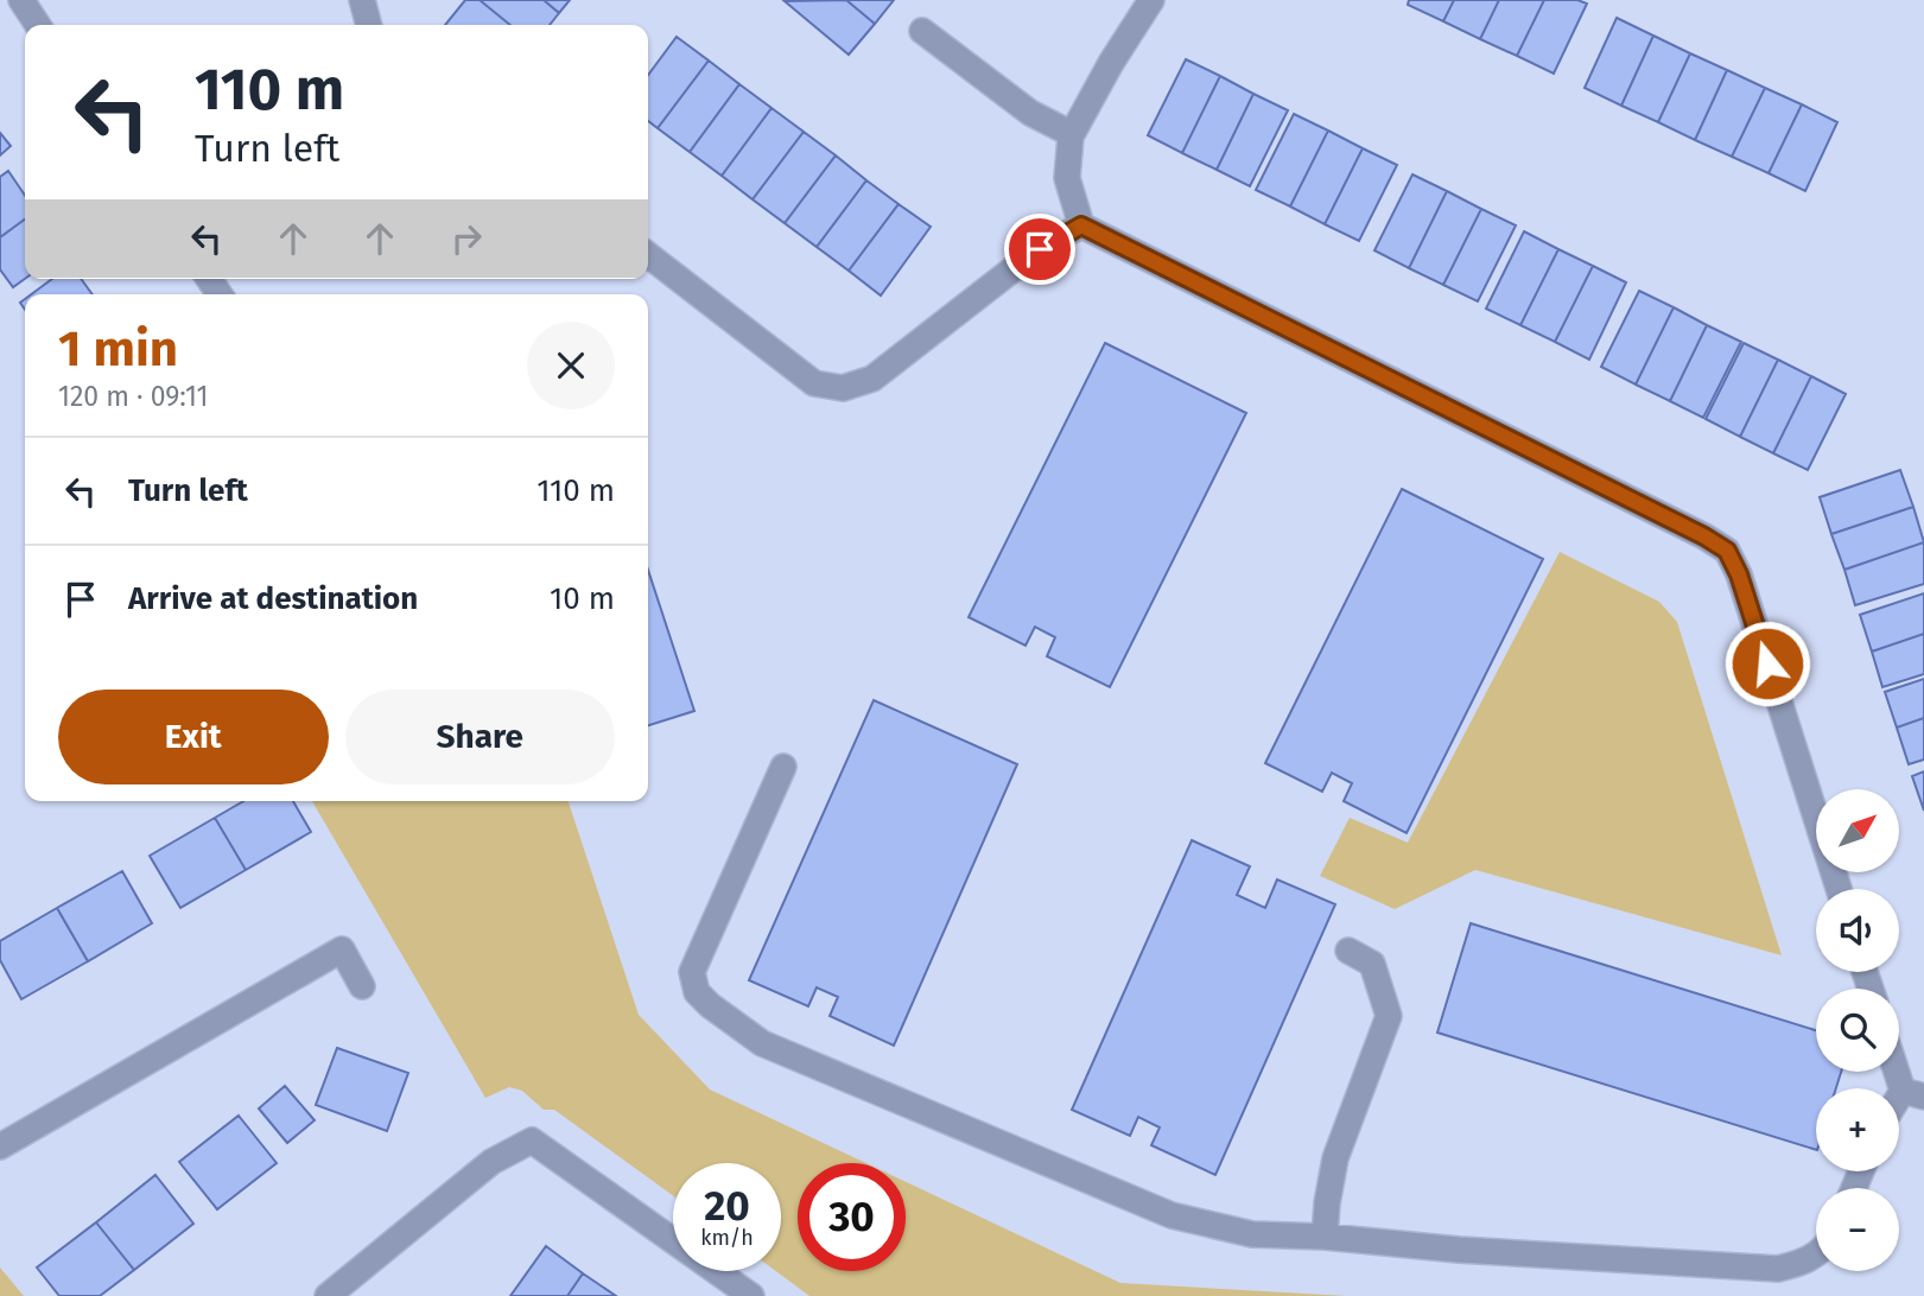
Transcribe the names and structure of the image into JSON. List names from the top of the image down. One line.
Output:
{"north":"top right","page":{"turn":["110 m","Turn left"],"heading":["1 min","120 m · 09:11"],"list":[{"name":"Turn left","value":"110 m"},{"name":"Arrive at destination","value":"10 m"}],"buttons":["Exit","Share"],"map_buttons":["+","−"],"speed":"20 km/h","limit":"30"}}
